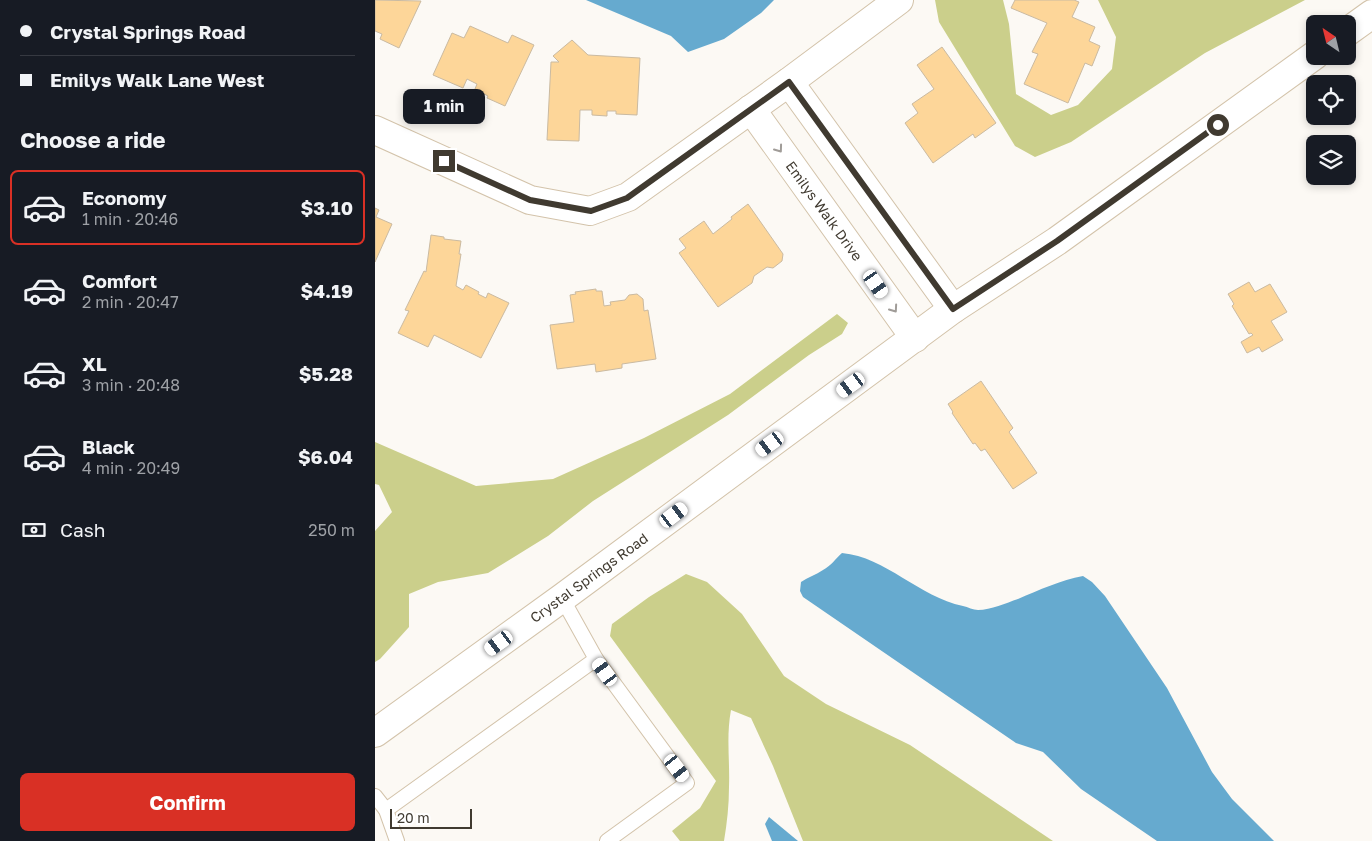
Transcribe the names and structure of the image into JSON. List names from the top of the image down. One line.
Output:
{"streets":{"street":["Emilys Walk Drive","Crystal Springs Road"]},"crossings":[["Emilys Walk Drive","Crystal Springs Road"]],"scale_bar":"20 m","north":"top left","page":{"banner":["Crystal Springs Road","Emilys Walk Lane West"],"bubble":"1 min","heading":"Choose a ride","list":[{"name":"Economy","note":"1 min · 20:46","value":"$3.10"},{"name":"Comfort","note":"2 min · 20:47","value":"$4.19"},{"name":"XL","note":"3 min · 20:48","value":"$5.28"},{"name":"Black","note":"4 min · 20:49","value":"$6.04"}],"pay":["Cash","250 m"],"buttons":"Confirm","scale":"20 m"}}
